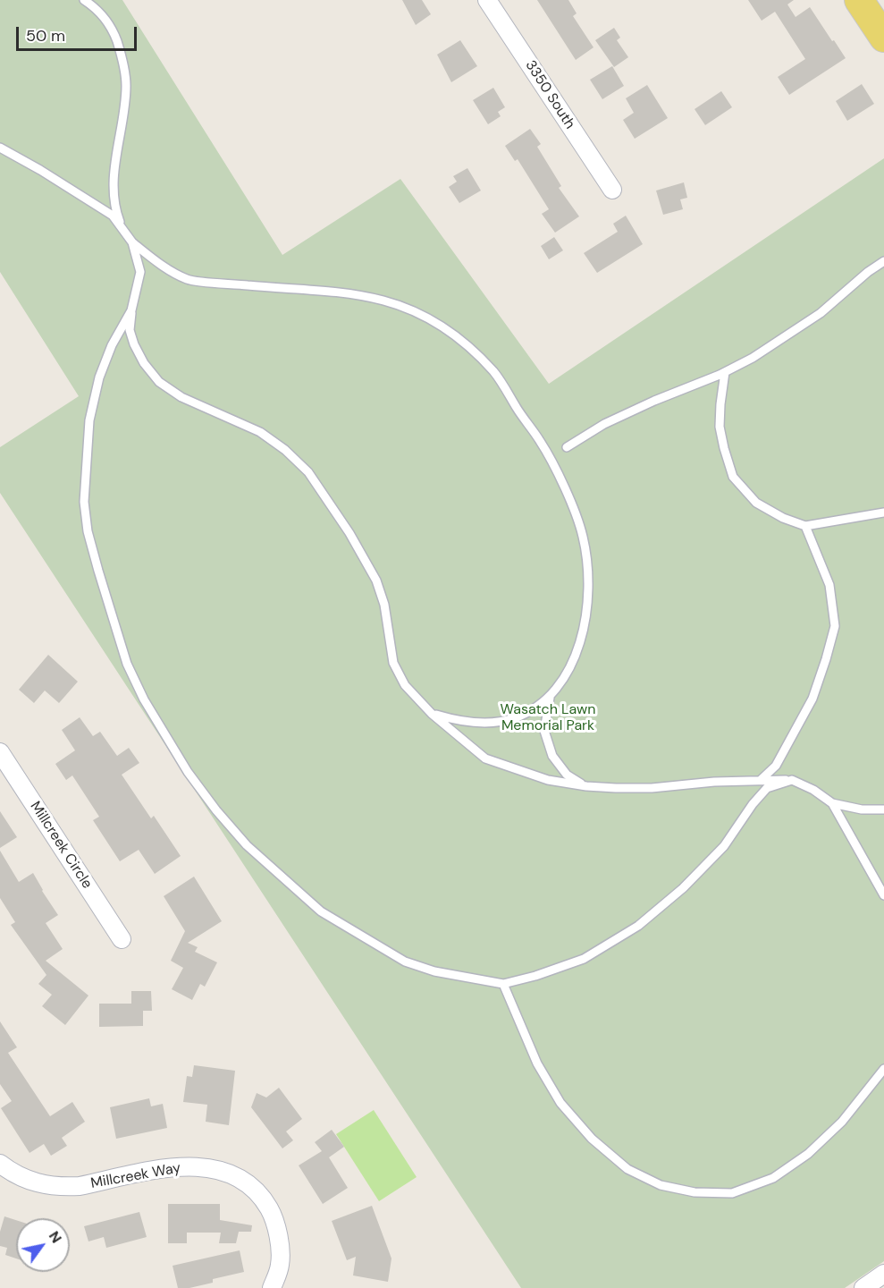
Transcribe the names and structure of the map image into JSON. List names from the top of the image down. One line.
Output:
{"streets":{"street":["3350 South","Millcreek Circle","Millcreek Way"]},"parks":["Wasatch Lawn Memorial Park"],"scale_bar":"50 m","north":"top right"}
